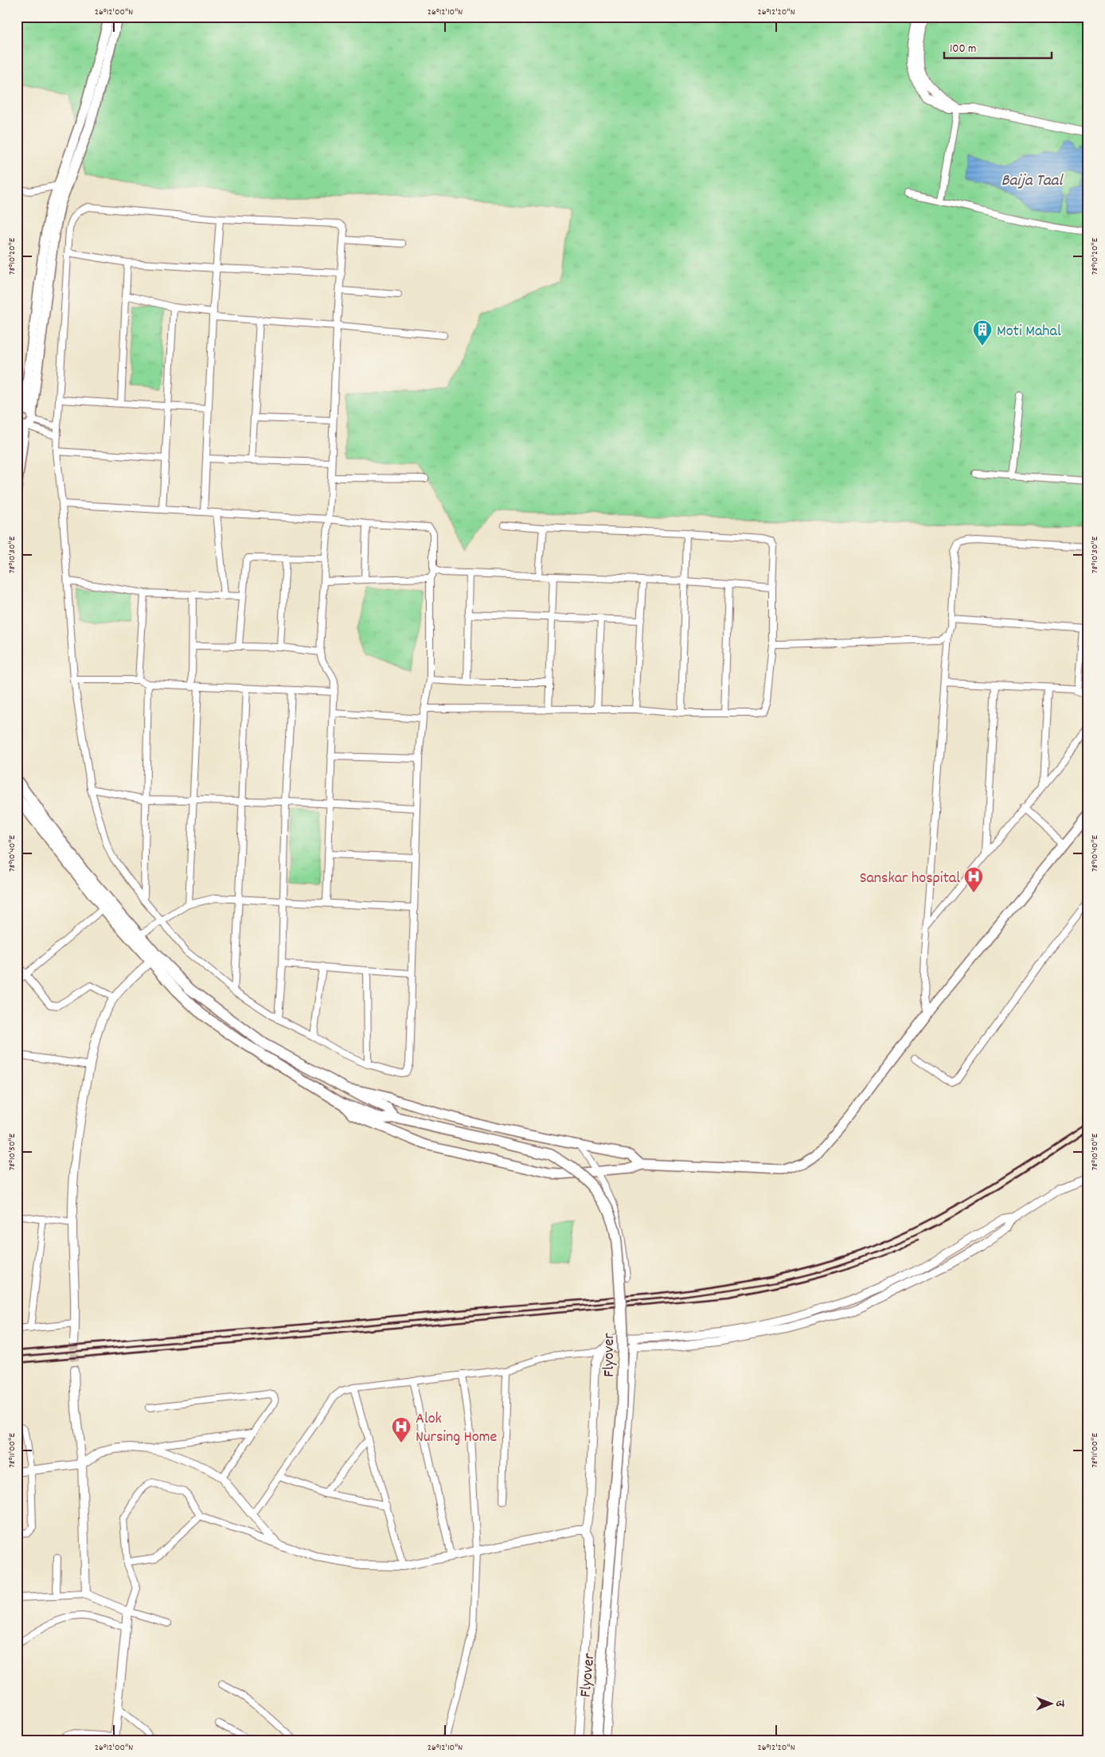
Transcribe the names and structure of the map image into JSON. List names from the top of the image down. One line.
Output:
{"streets":{"main road":["Flyover"]},"water":["Baija Taal"],"places":{"building":["Moti Mahal"],"hospital":["Sanskar hospital","Alok Nursing Home"]},"scale_bar":"100 m","north":"right","coordinates":["26°12'00\"N","26°12'10\"N","26°12'20\"N","78°10'20\"E","78°10'30\"E","78°10'40\"E","78°10'50\"E","78°11'00\"E"]}
